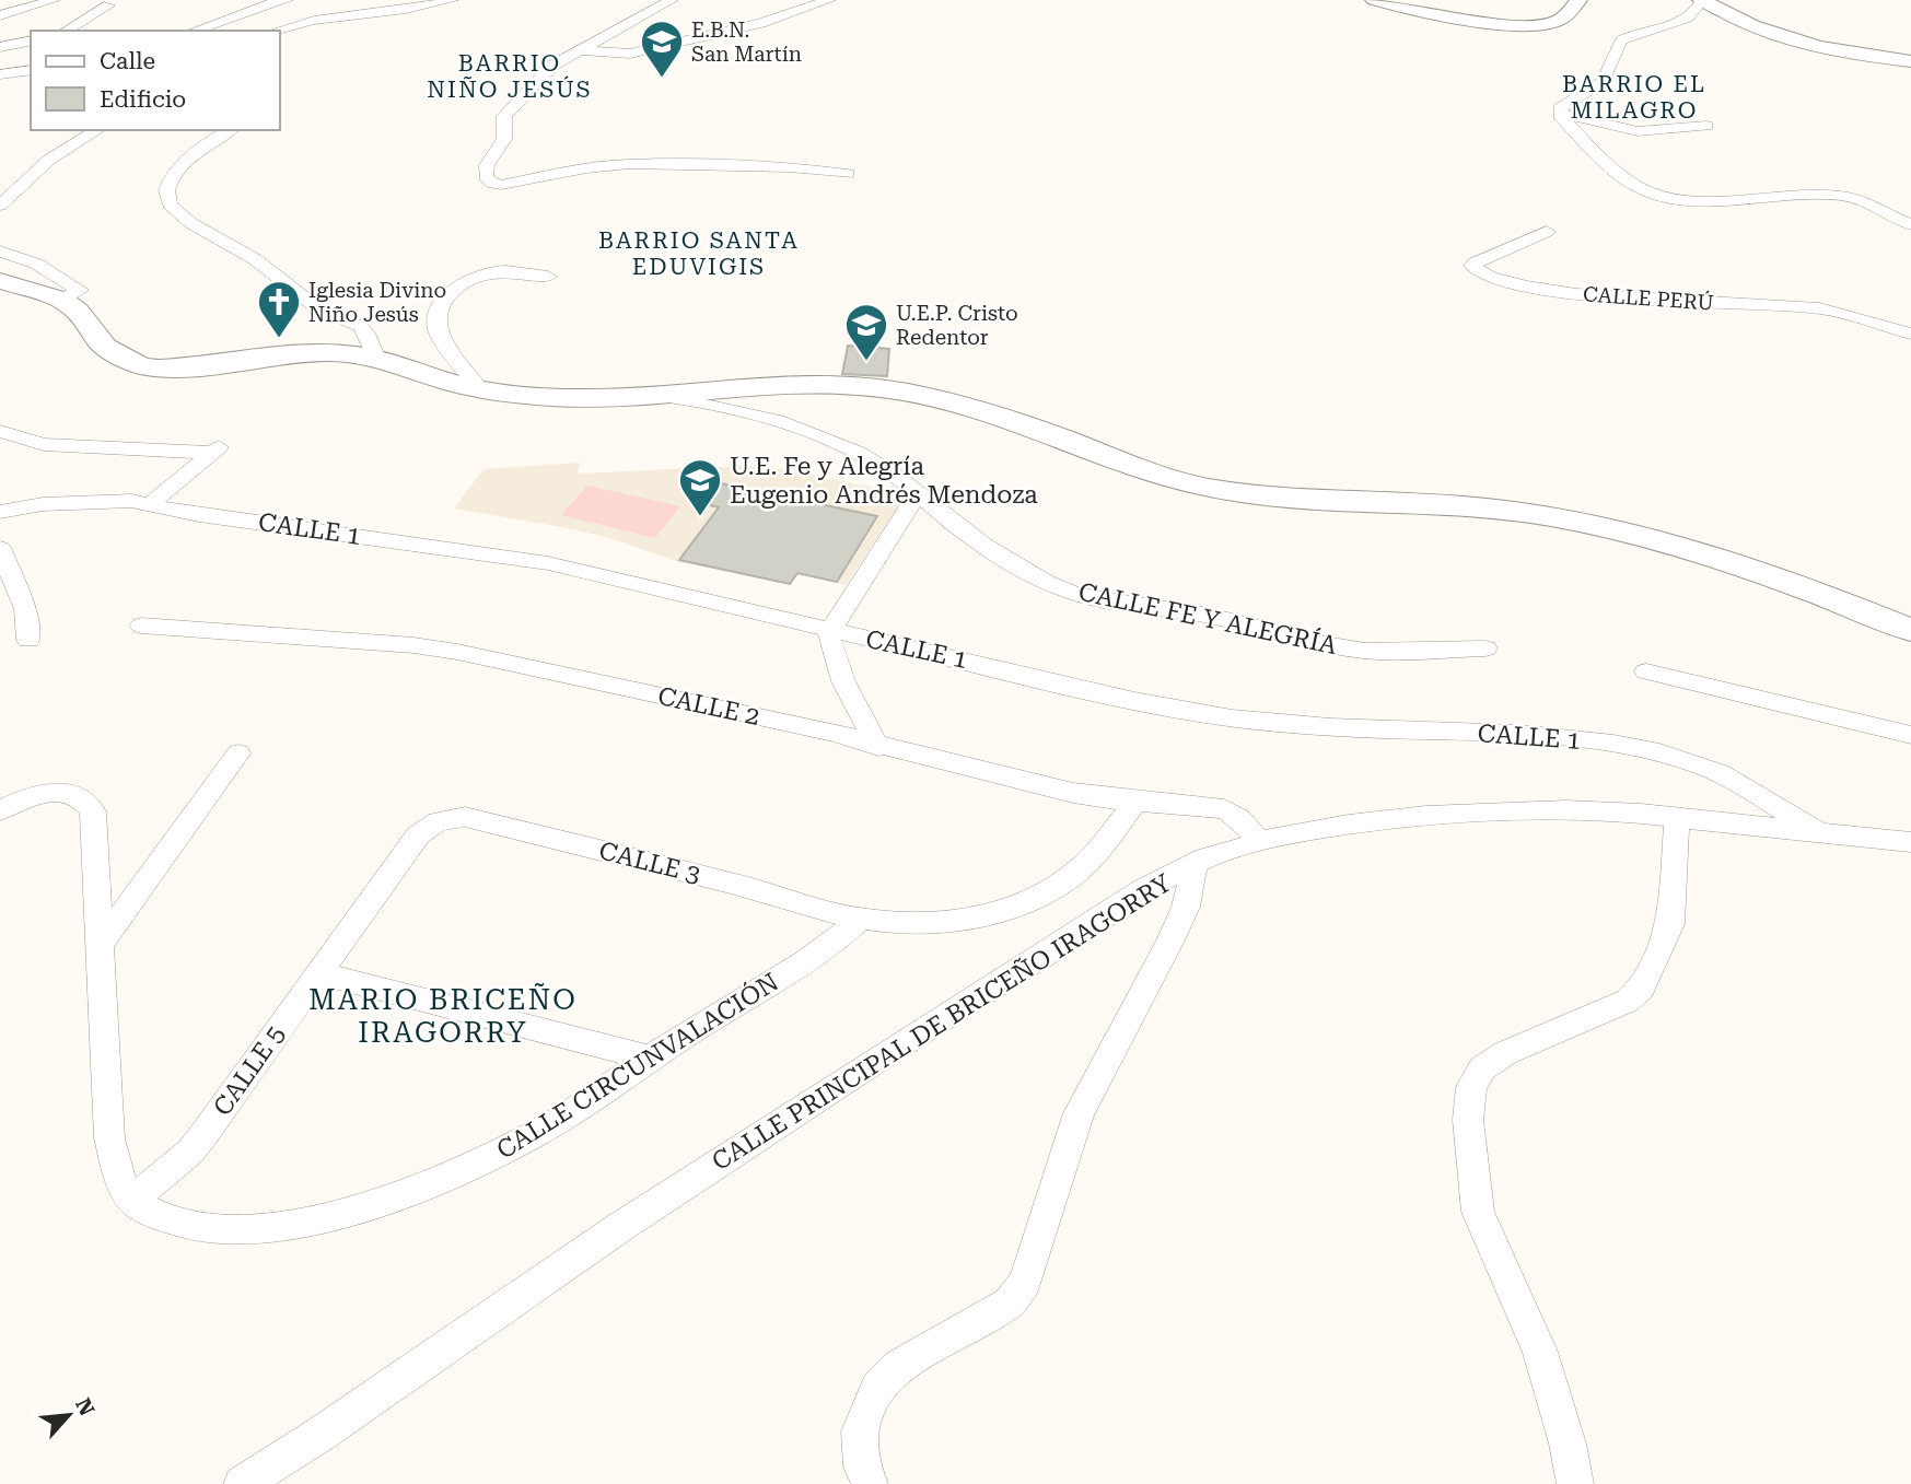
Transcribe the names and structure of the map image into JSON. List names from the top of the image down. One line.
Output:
{"streets":{"street":["CALLE PERÚ","CALLE 1","CALLE FE Y ALEGRÍA","CALLE 2","CALLE 3","CALLE PRINCIPAL DE BRICEÑO IRAGORRY","CALLE CIRCUNVALACIÓN","CALLE 5"]},"crossings":[["CALLE 1","CALLE PRINCIPAL DE BRICEÑO IRAGORRY"],["CALLE 2","CALLE PRINCIPAL DE BRICEÑO IRAGORRY"],["CALLE 3","CALLE CIRCUNVALACIÓN"],["CALLE 3","CALLE 5"],["CALLE CIRCUNVALACIÓN","CALLE 5"]],"districts":["BARRIO NIÑO JESÚS","BARRIO EL MILAGRO","BARRIO SANTA EDUVIGIS","MARIO BRICEÑO IRAGORRY"],"places":{"school or university":["E.B.N. San Martín","U.E.P. Cristo Redentor","U.E. Fe y Alegría Eugenio Andrés Mendoza"],"church":["Iglesia Divino Niño Jesús"]},"legend":["Calle","Edificio"],"north":"top right"}
